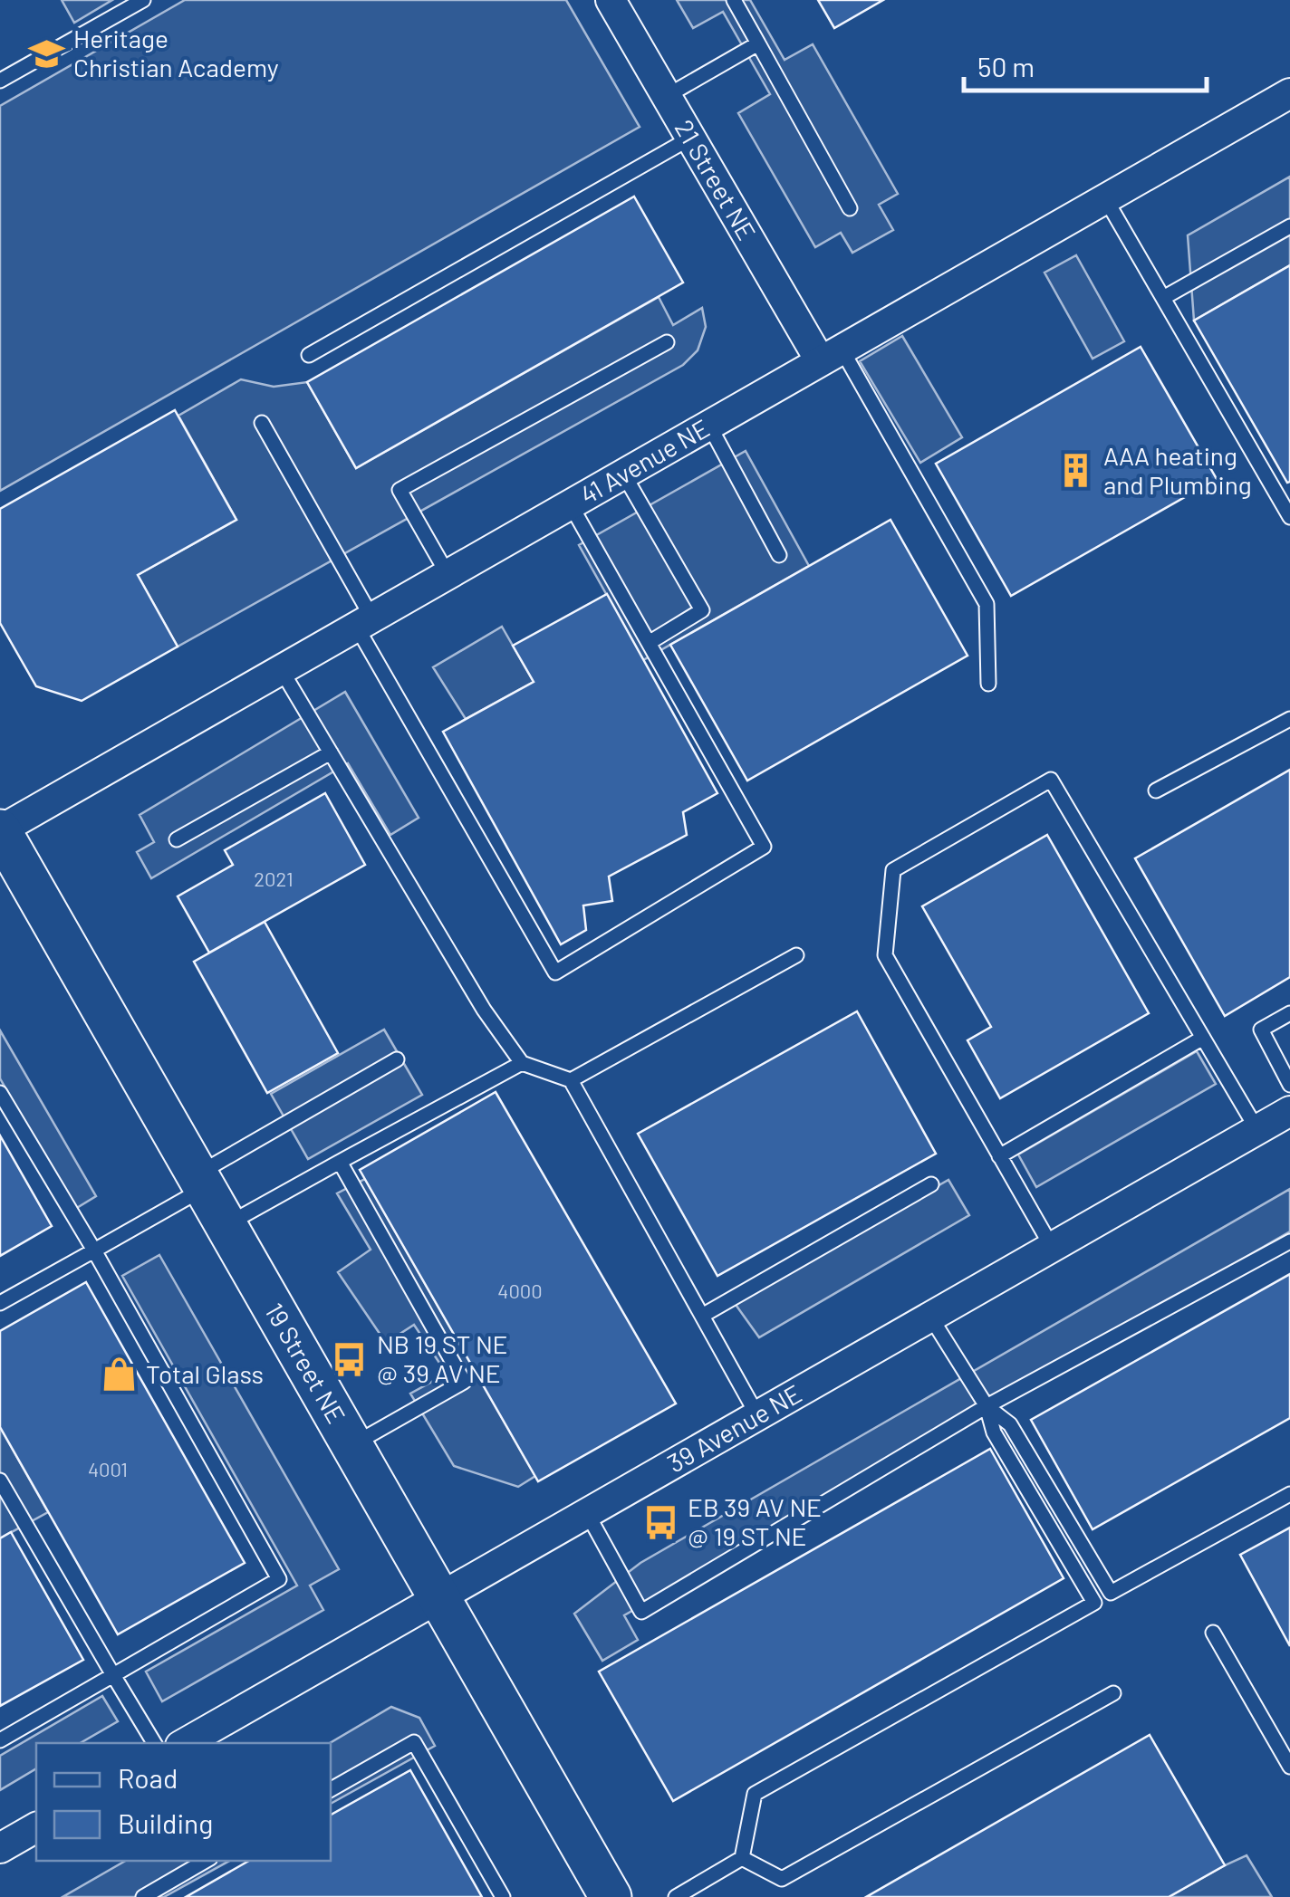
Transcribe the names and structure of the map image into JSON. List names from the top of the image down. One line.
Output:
{"streets":{"street":["21 Street NE","41 Avenue NE","19 Street NE","39 Avenue NE"]},"crossings":[["21 Street NE","41 Avenue NE"],["41 Avenue NE","19 Street NE"],["19 Street NE","39 Avenue NE"]],"places":{"school or university":["Heritage Christian Academy"],"building":["AAA heating and Plumbing"],"bus stop":["NB 19 ST NE @ 39 AV NE","EB 39 AV NE @ 19 ST NE"],"shop":["Total Glass"]},"house_numbers":["2021","4000","4001"],"legend":["Road","Building"],"scale_bar":"50 m"}
